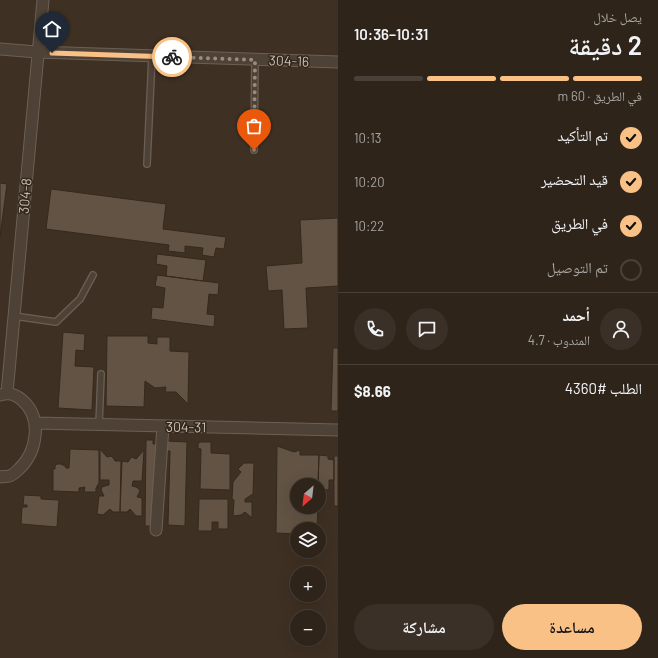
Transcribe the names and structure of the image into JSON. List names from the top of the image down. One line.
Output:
{"streets":{"street":["304-16","304-8","304-31"]},"crossings":[["304-16","304-8"],["304-8","304-31"]],"north":"bottom left","page":{"heading":["2 دقيقة","يصل خلال","10:31–10:36"],"panel":["أحمد","المندوب · 4.7","الطلب #4360","$8.66"],"bar":"في الطريق · 60 m","list":[["تم التأكيد","10:13"],["قيد التحضير","10:20"],["في الطريق","10:22"],"تم التوصيل"],"map_buttons":["+","−"],"buttons":["مساعدة","مشاركة"]}}
